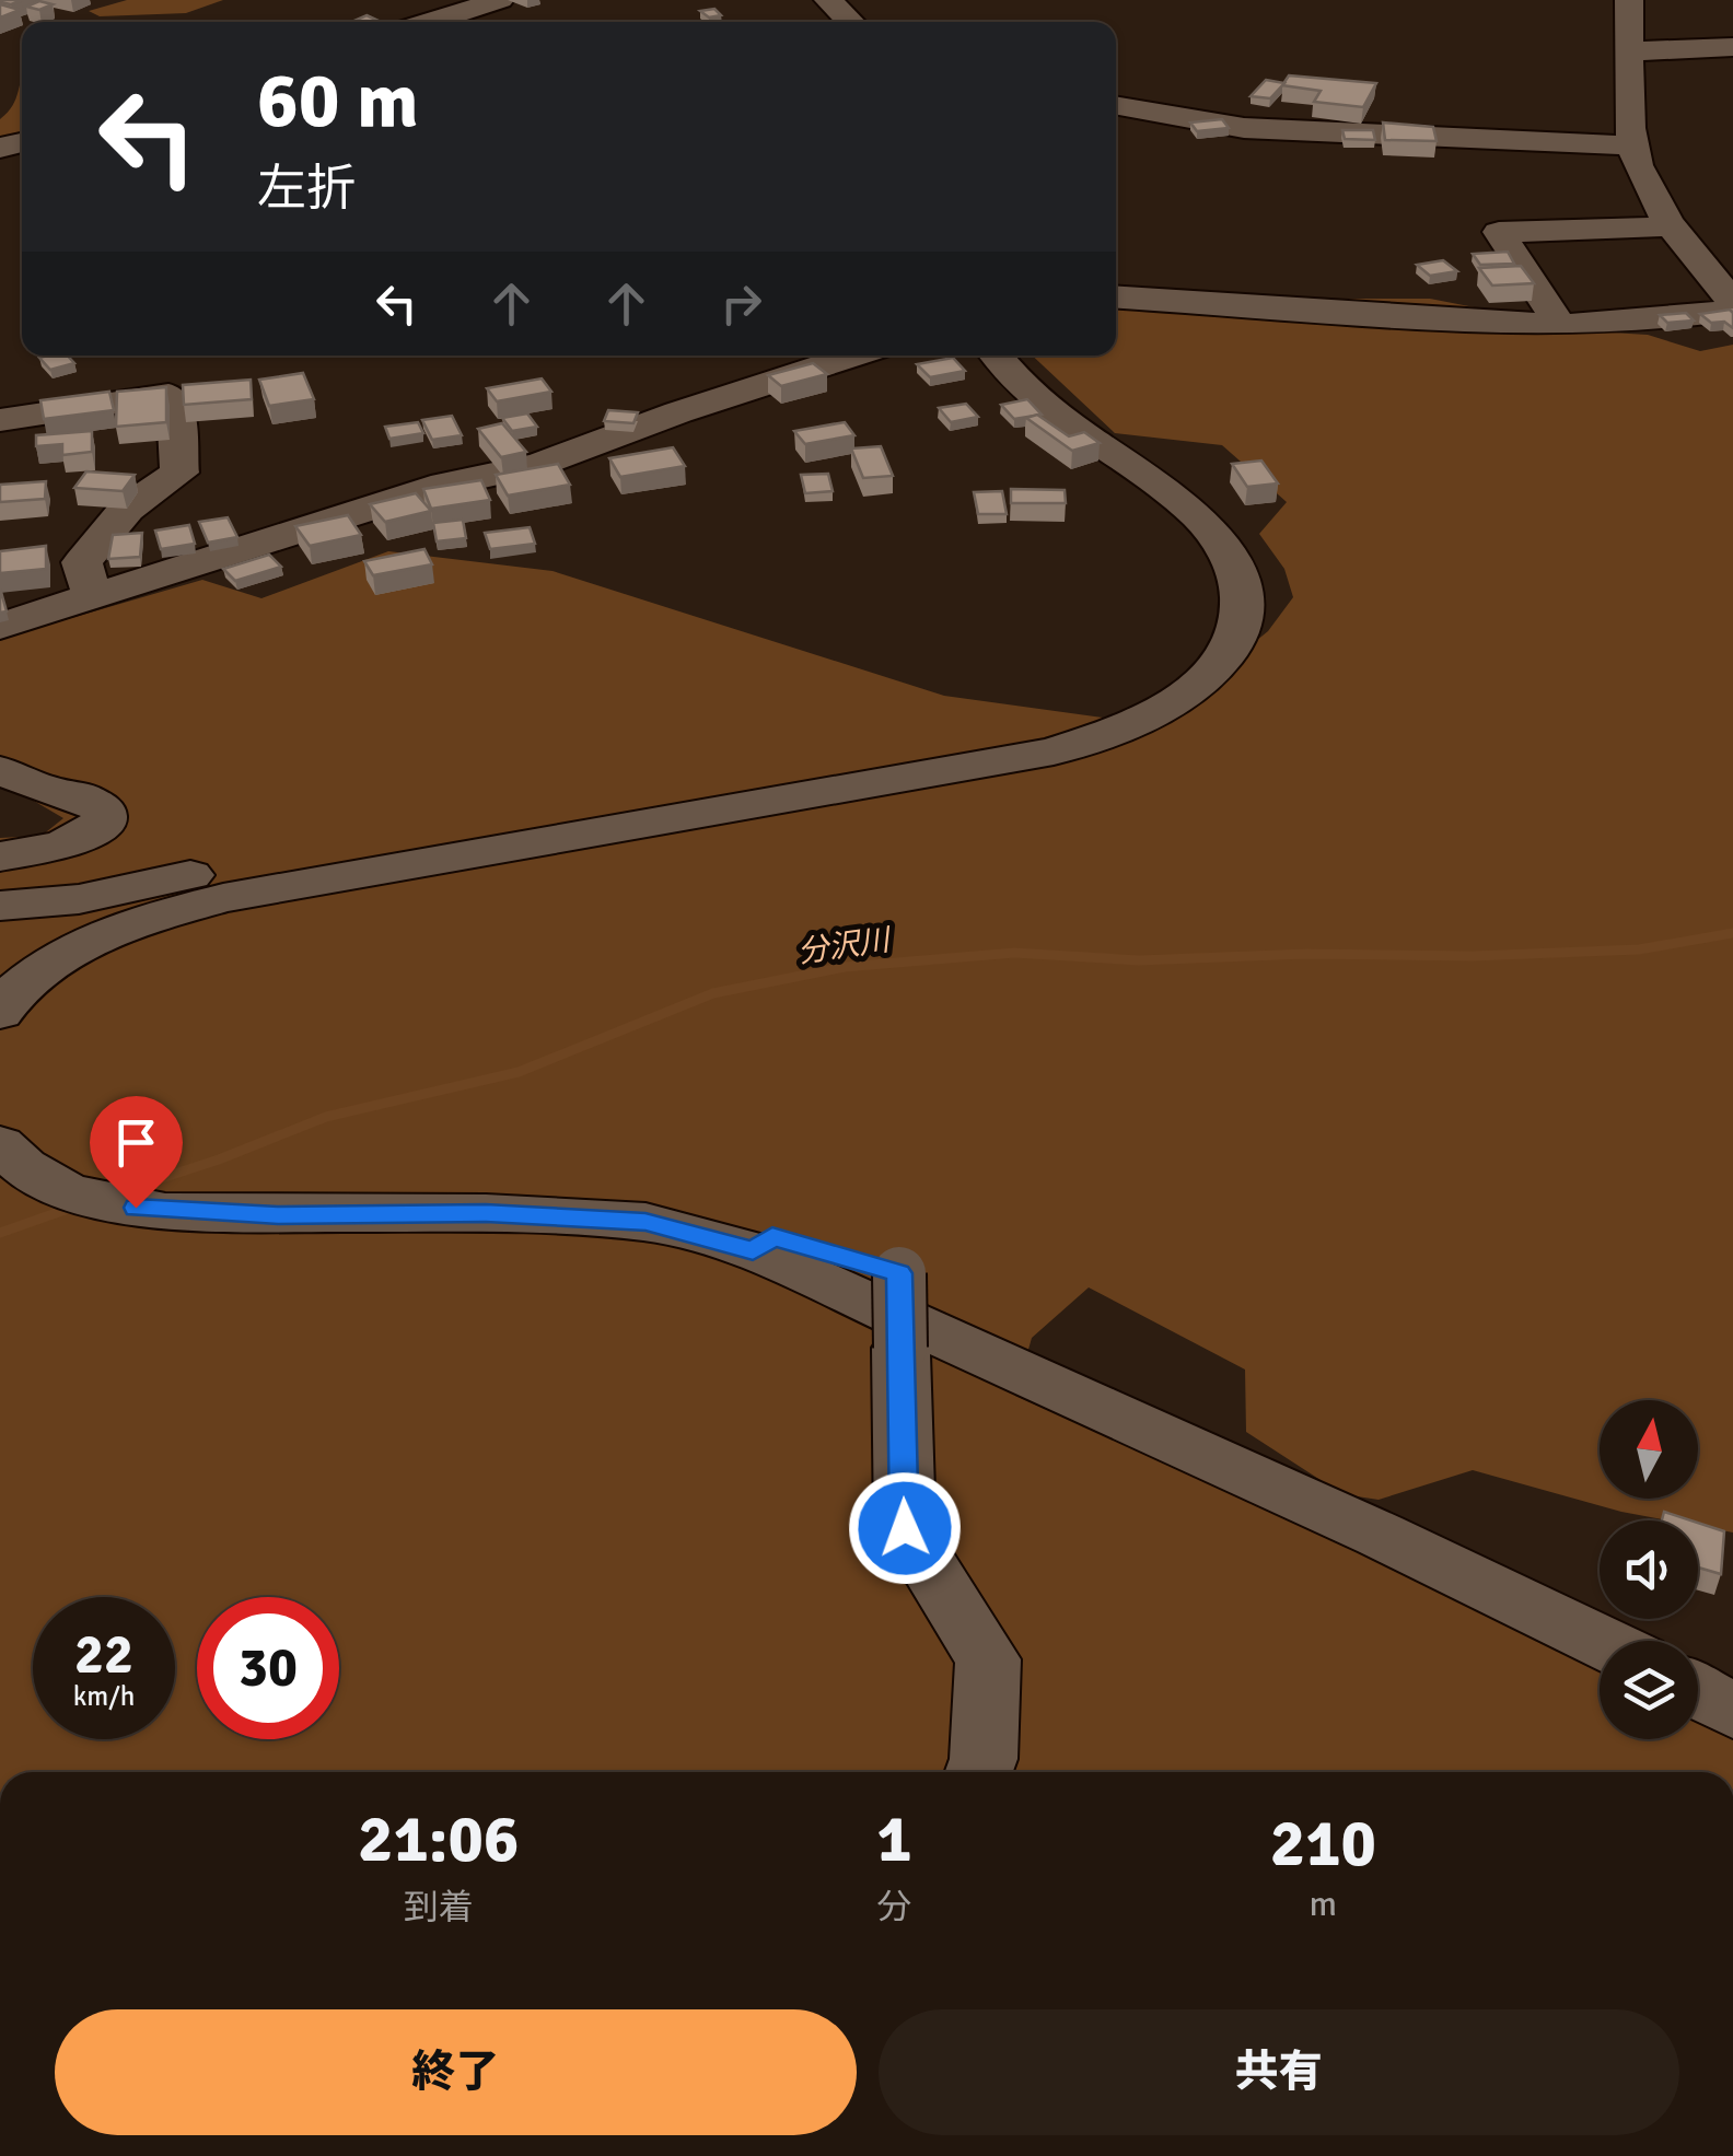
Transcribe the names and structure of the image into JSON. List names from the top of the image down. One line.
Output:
{"water":["分沢川"],"north":"top","page":{"turn":["60 m","左折"],"speed":"22 km/h","limit":"30","eta":["21:06","到着","1","分","210","m"],"buttons":["終了","共有"]}}
